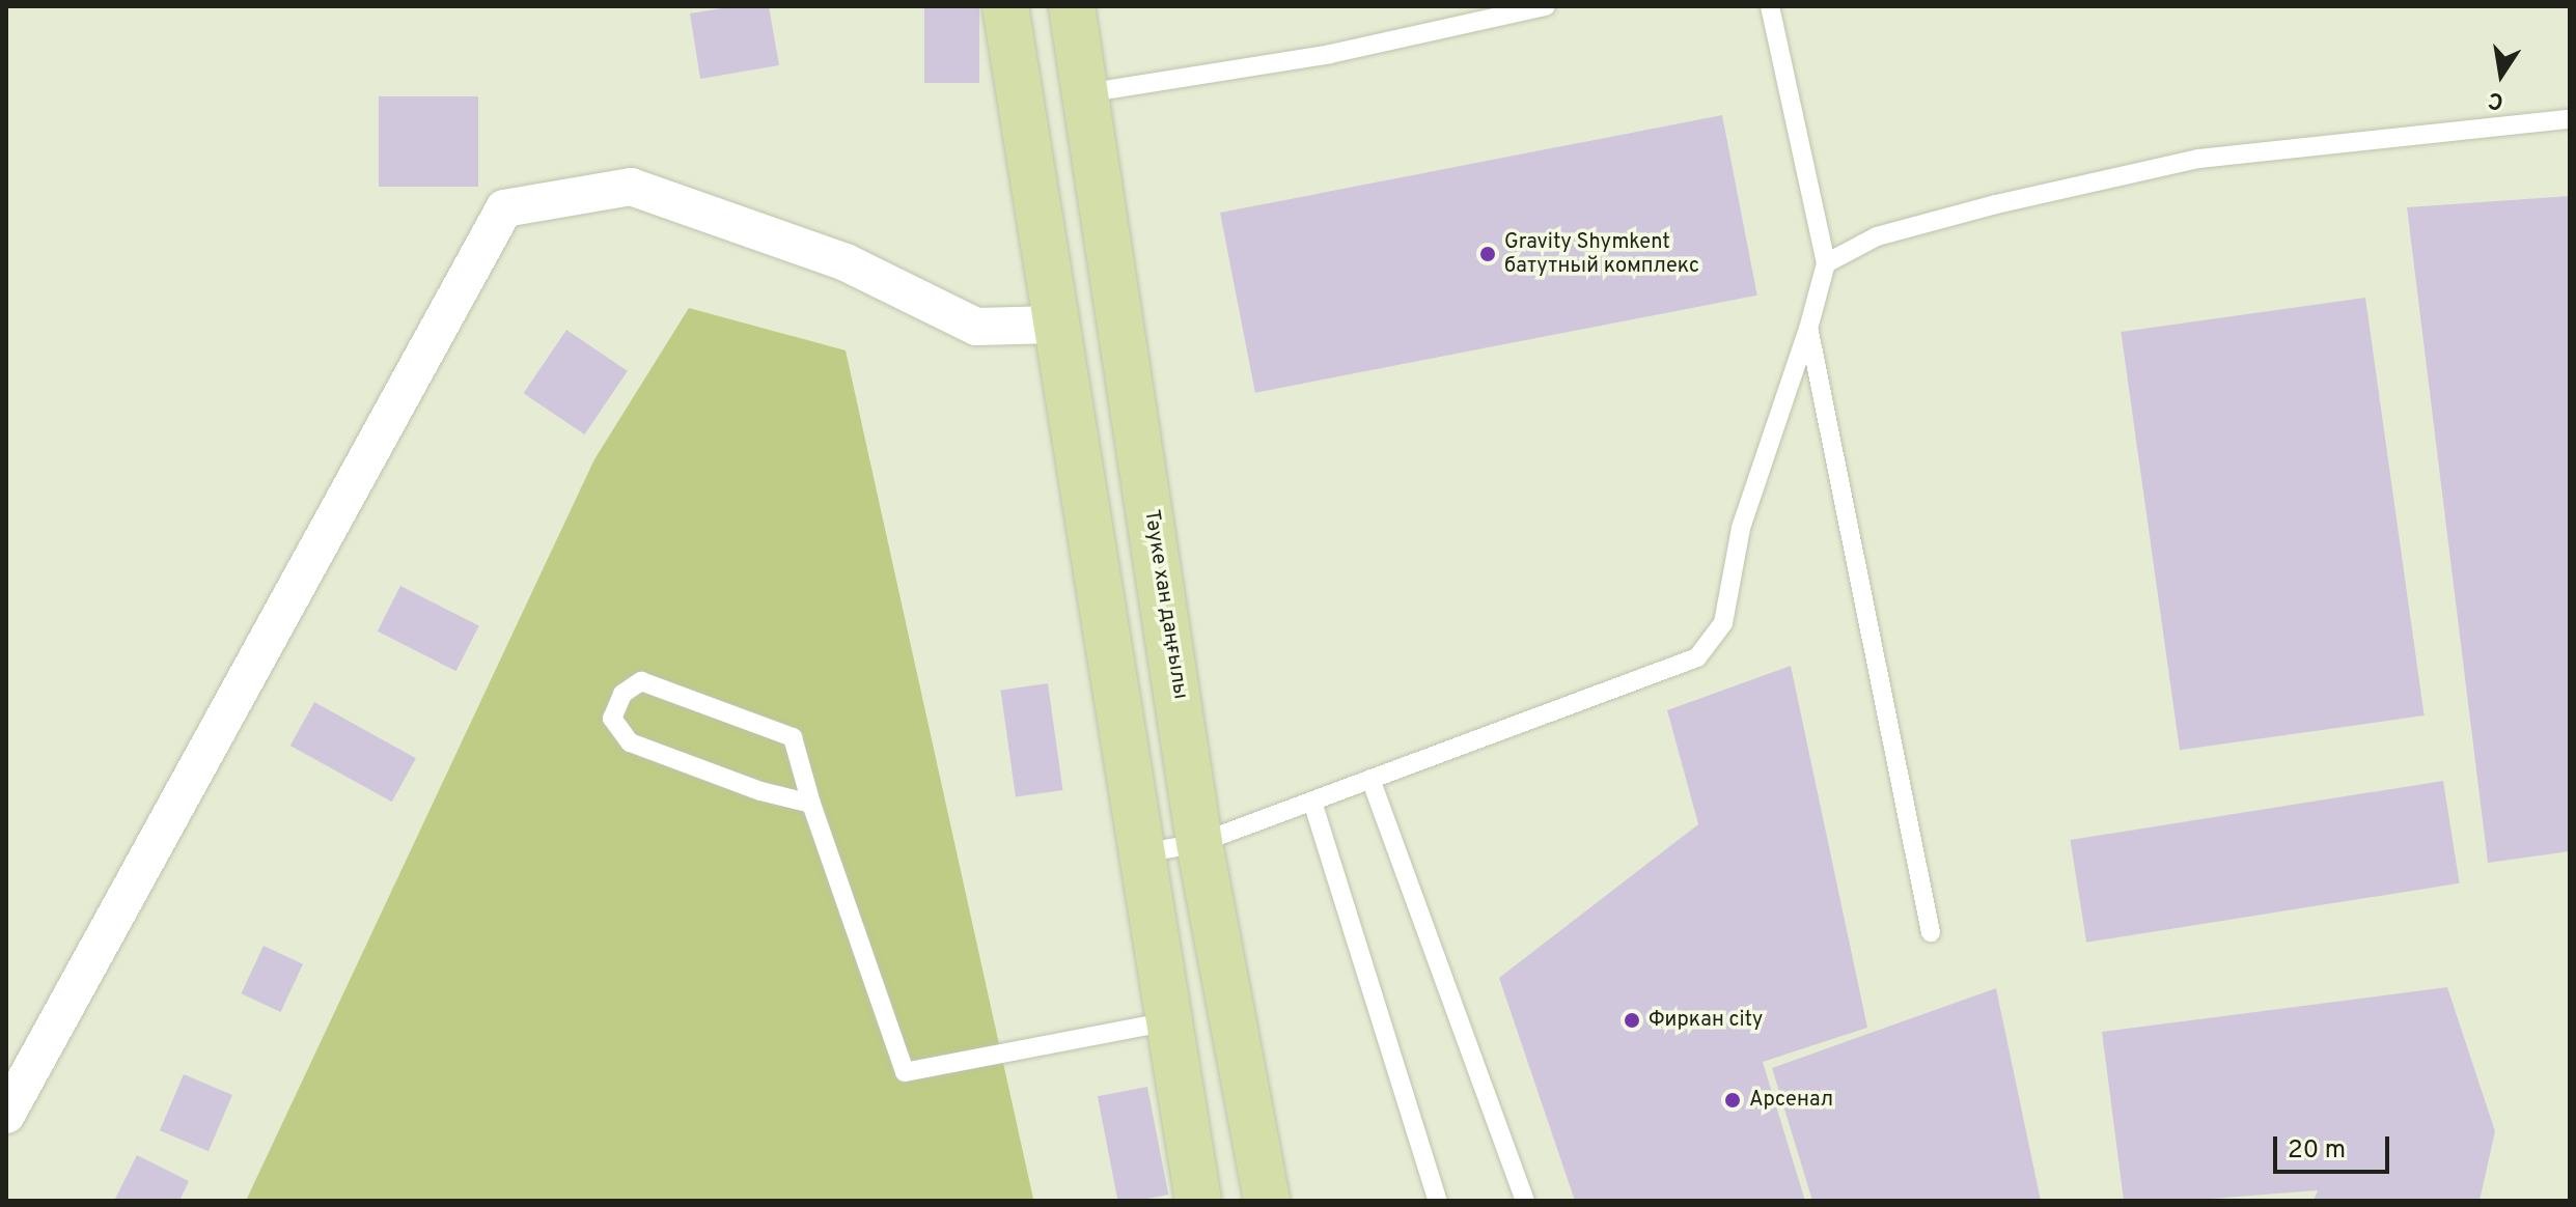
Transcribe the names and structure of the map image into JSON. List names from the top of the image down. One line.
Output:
{"streets":{"main road":["Тәуке хан даңғылы"]},"places":["Gravity Shymkent батутный комплекс","Фиркан city","Арсенал"],"scale_bar":"20 m","north":"bottom"}
